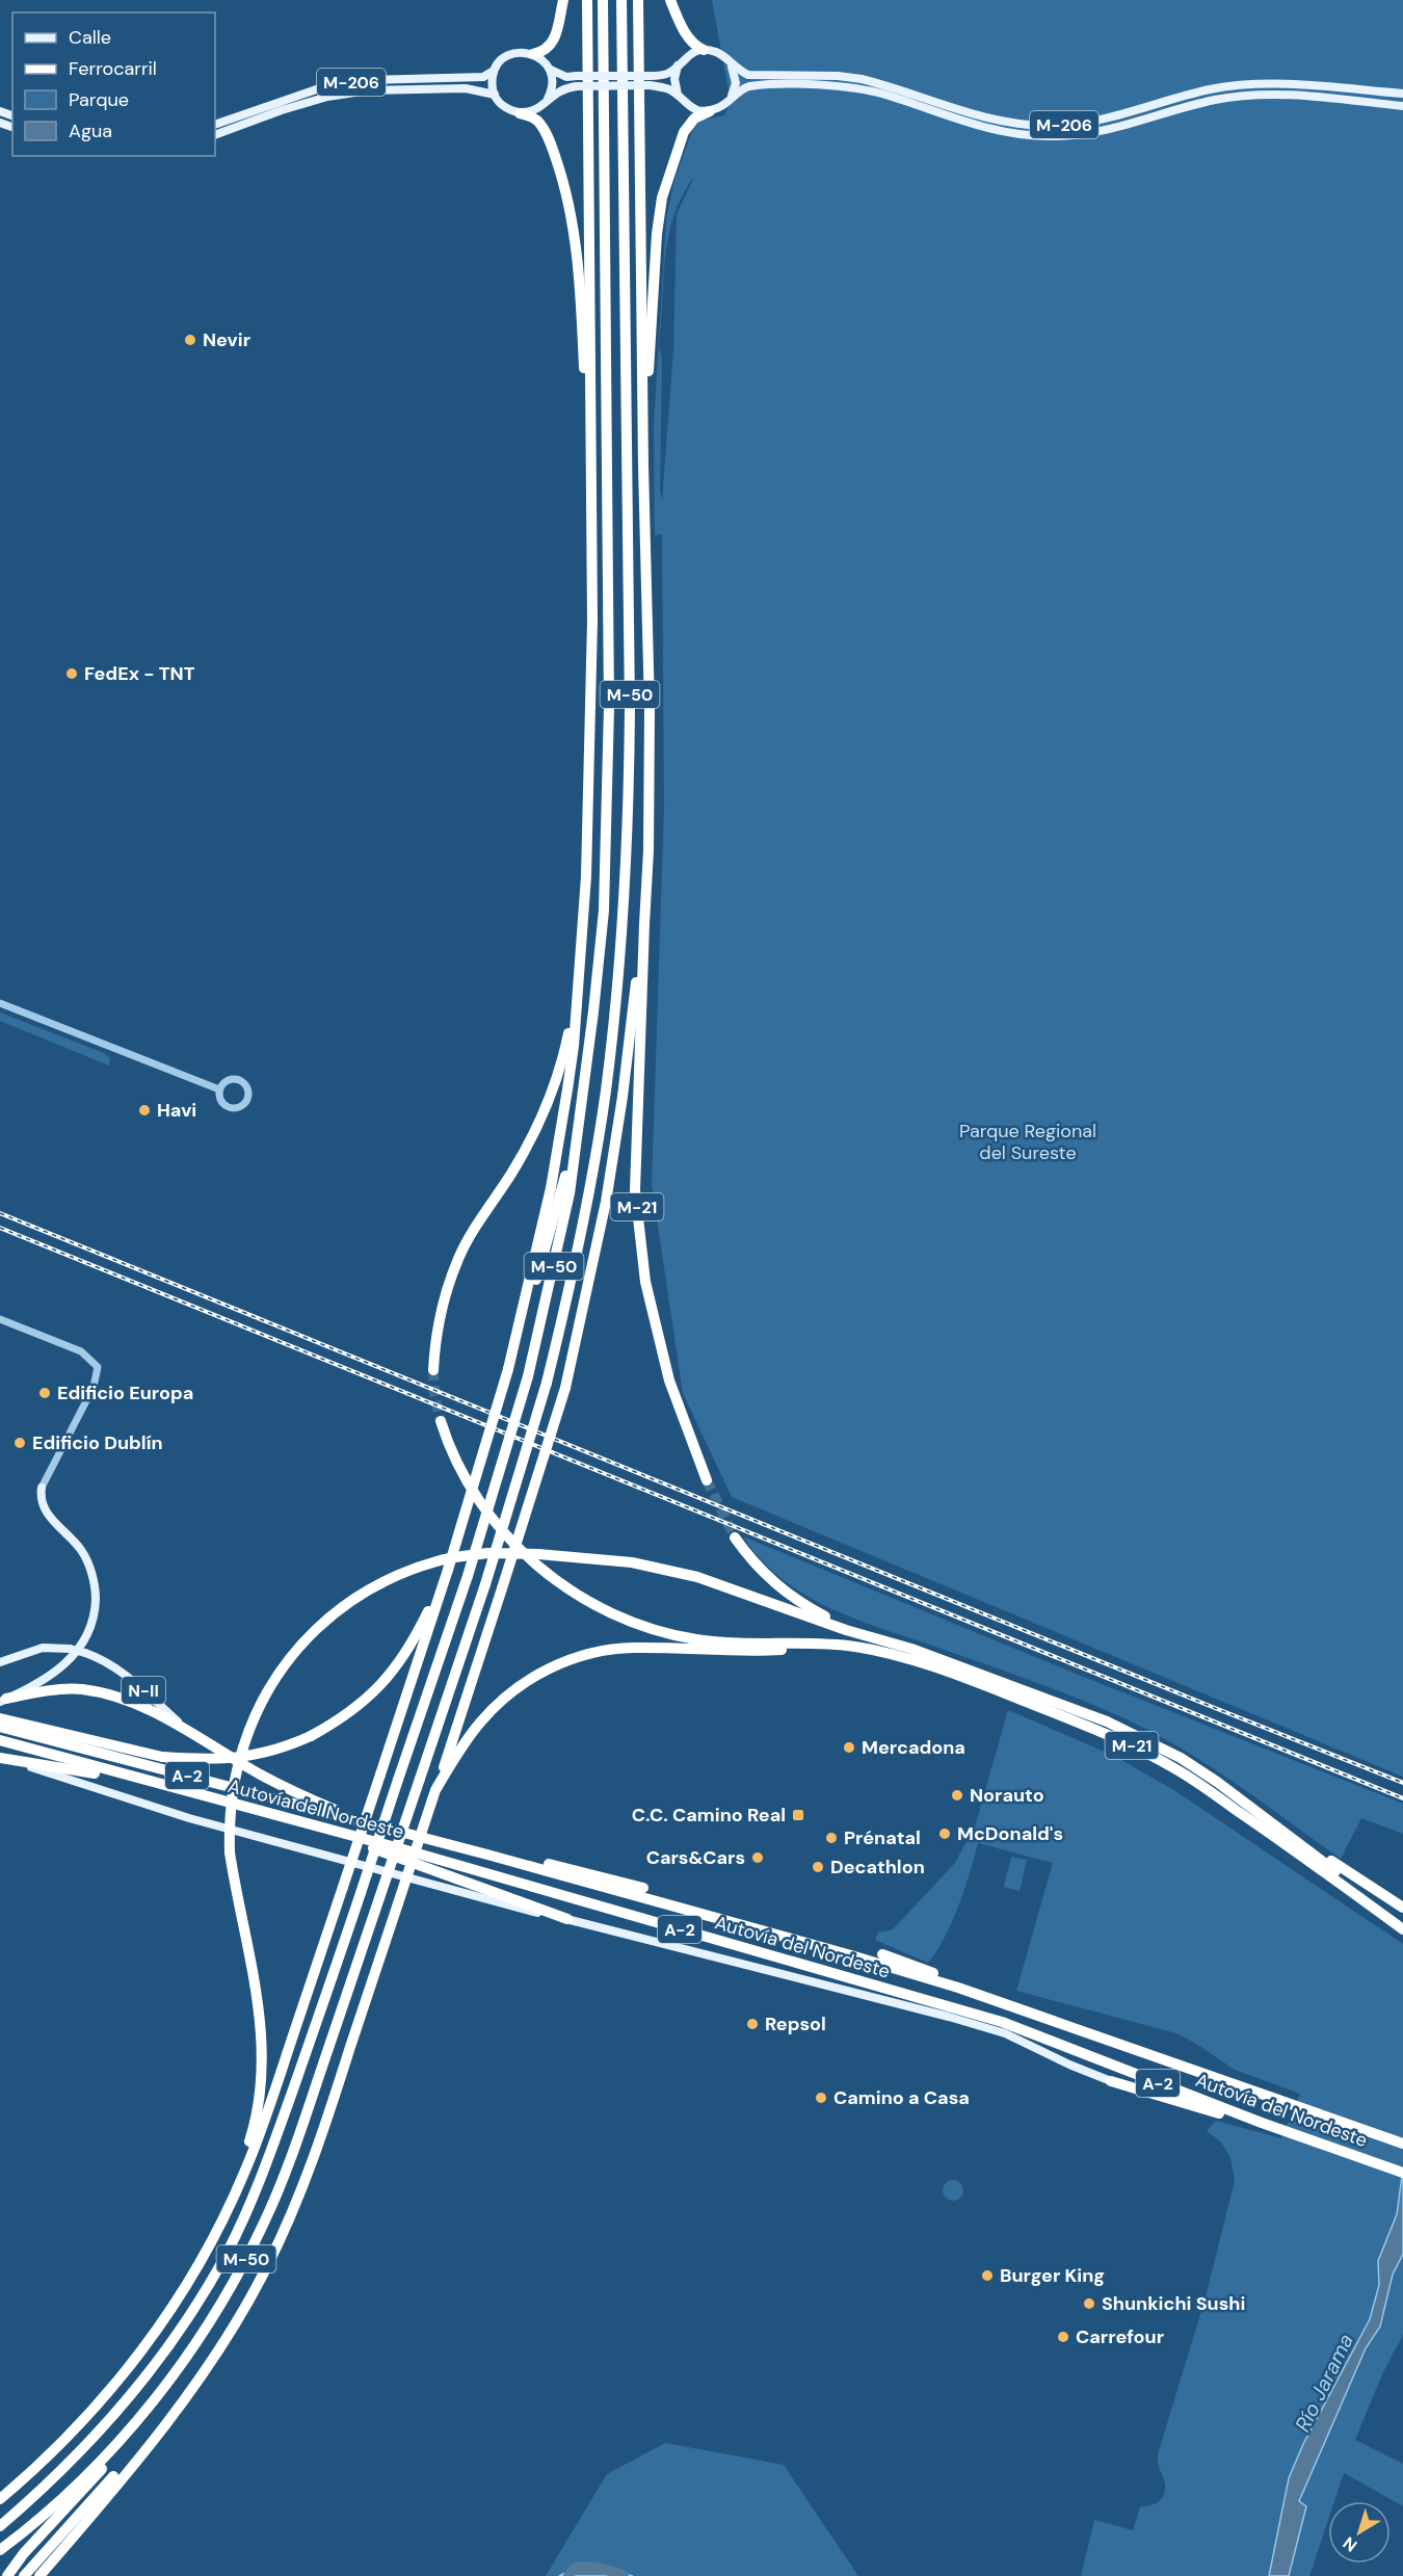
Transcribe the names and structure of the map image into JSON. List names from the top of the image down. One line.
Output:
{"streets":{"highway":["M-50","M-21","A-2","Autovía del Nordeste"],"main road":["M-206","N-II"]},"crossings":[["M-50","M-21"]],"water":["Río Jarama"],"parks":["Parque Regional del Sureste"],"places":{"other":["Nevir","FedEx - TNT","Havi","Edificio Europa","Edificio Dublín","Mercadona","Norauto","McDonald's","Prénatal","Cars&Cars","Decathlon","Repsol","Camino a Casa","Burger King","Shunkichi Sushi","Carrefour"],"transit":["C.C. Camino Real"]},"legend":["Calle","Ferrocarril","Parque","Agua"],"north":"bottom left"}
